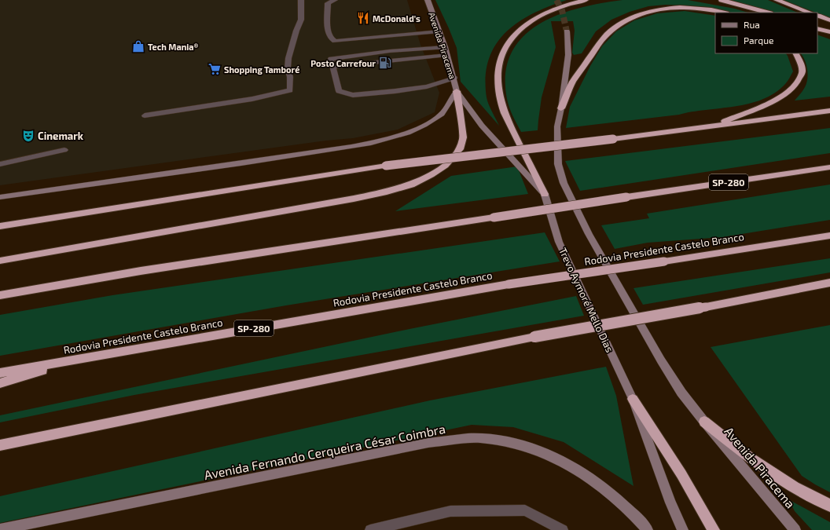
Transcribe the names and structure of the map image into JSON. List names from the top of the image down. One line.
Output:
{"streets":{"highway":["SP-280","Rodovia Presidente Castelo Branco"],"main road":["Avenida Piracema","Trevo Aymoré Mello Dias","Avenida Fernando Cerqueira César Coimbra"]},"crossings":[["Avenida Piracema","Trevo Aymoré Mello Dias"]],"places":{"restaurant":["McDonald's"],"shop":["Tech Mania®"],"fuel station":["Posto Carrefour"],"supermarket":["Shopping Tamboré"],"theatre":["Cinemark"]},"legend":["Rua","Parque"]}
